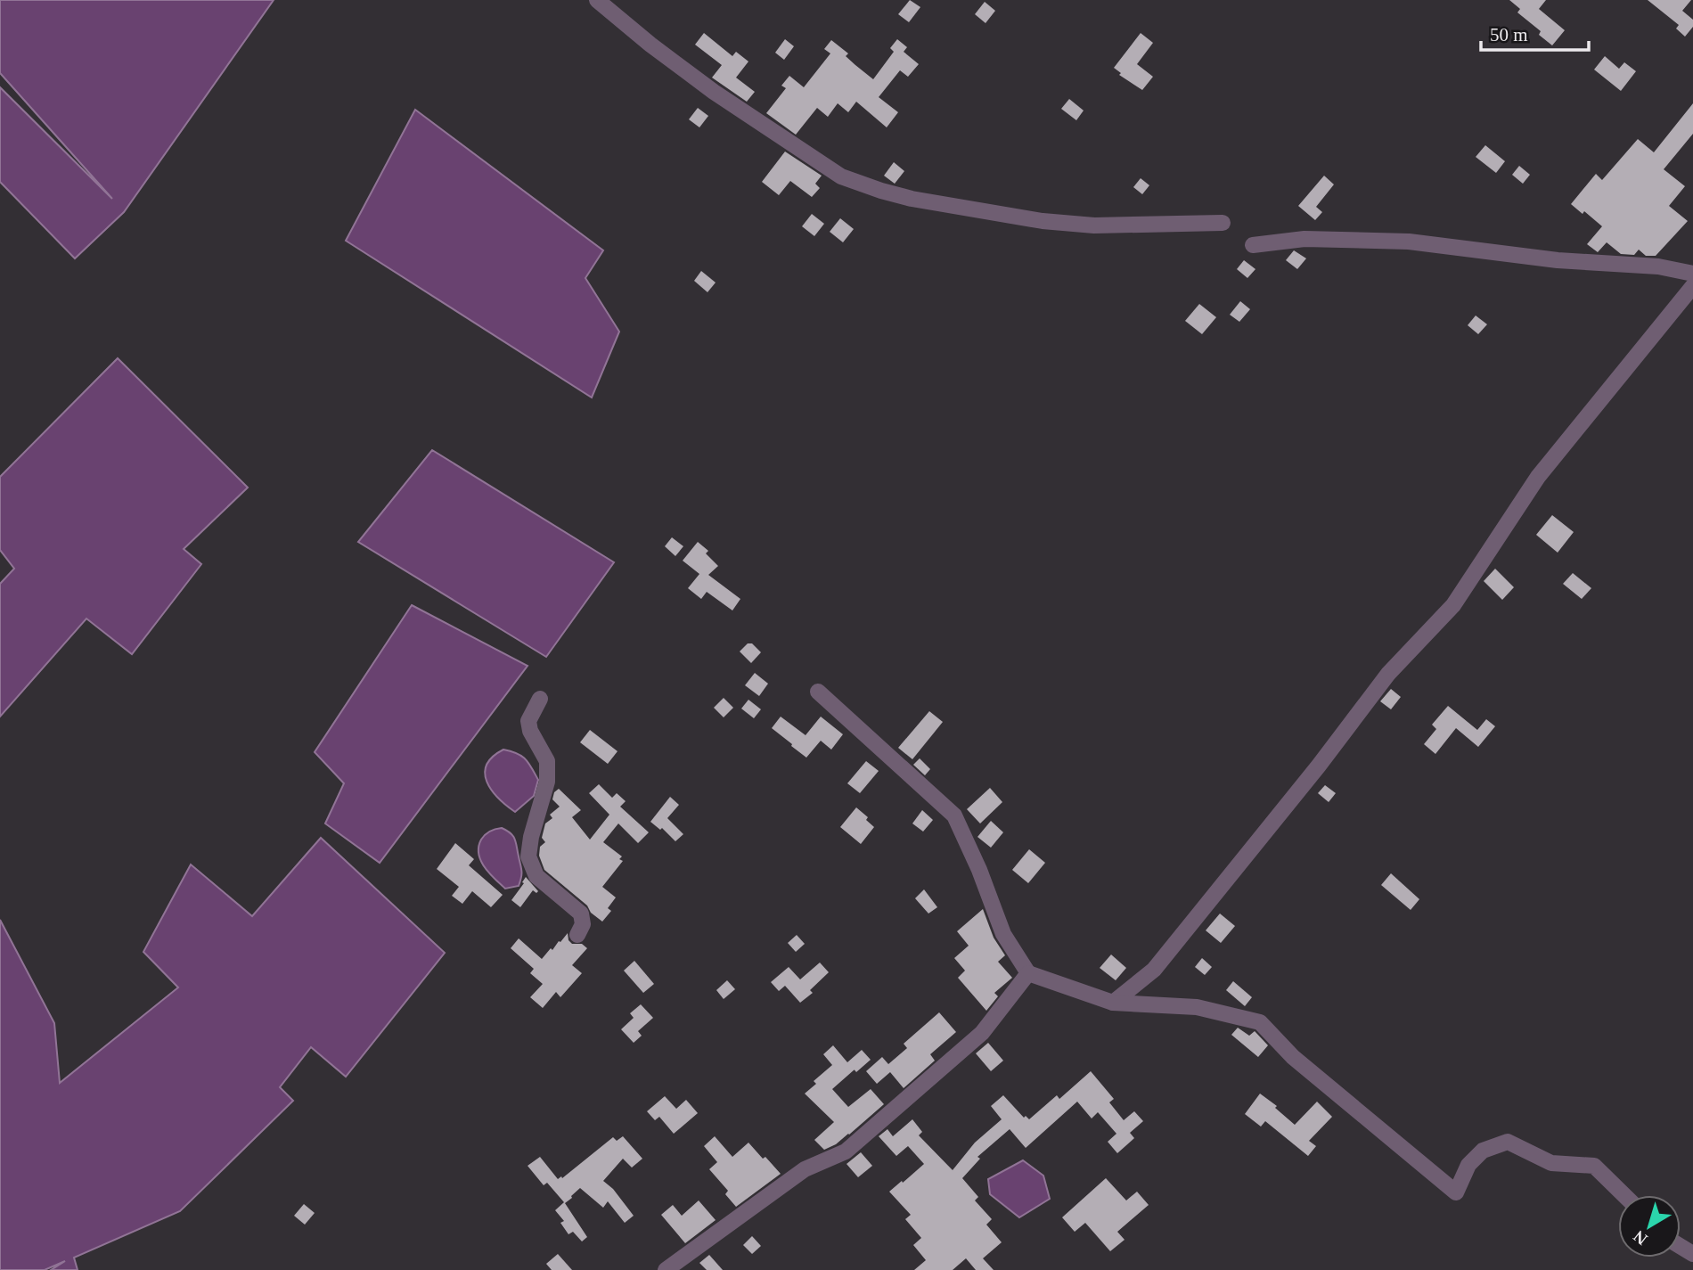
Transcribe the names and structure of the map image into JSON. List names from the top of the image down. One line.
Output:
{"scale_bar":"50 m","north":"bottom left"}
